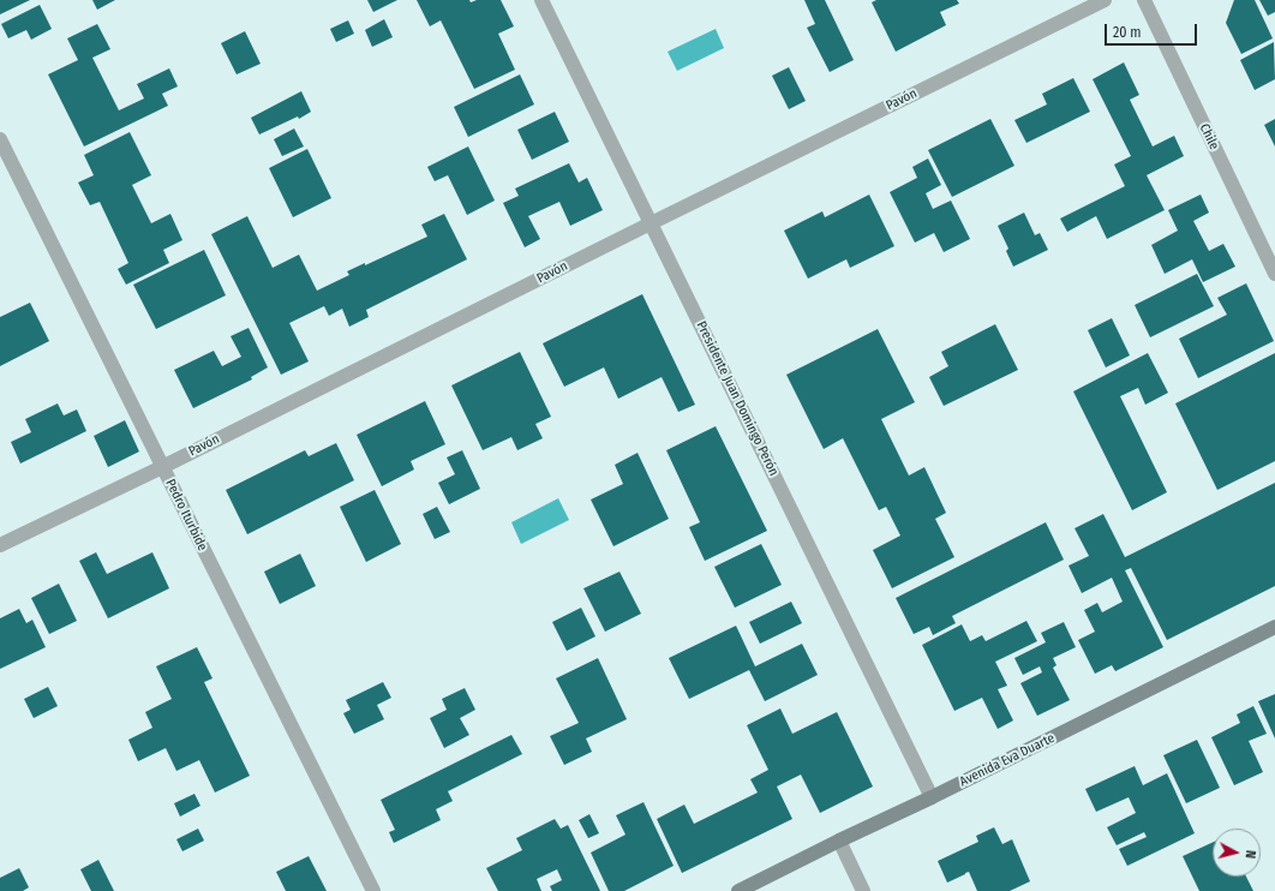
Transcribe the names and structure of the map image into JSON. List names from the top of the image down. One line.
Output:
{"streets":{"main road":["Avenida Eva Duarte"],"street":["Pavón","Chile","Presidente Juan Domingo Perón","Pedro Iturbide"]},"crossings":[["Pavón","Presidente Juan Domingo Perón"],["Pavón","Pedro Iturbide"],["Presidente Juan Domingo Perón","Avenida Eva Duarte"]],"scale_bar":"20 m","north":"right"}
